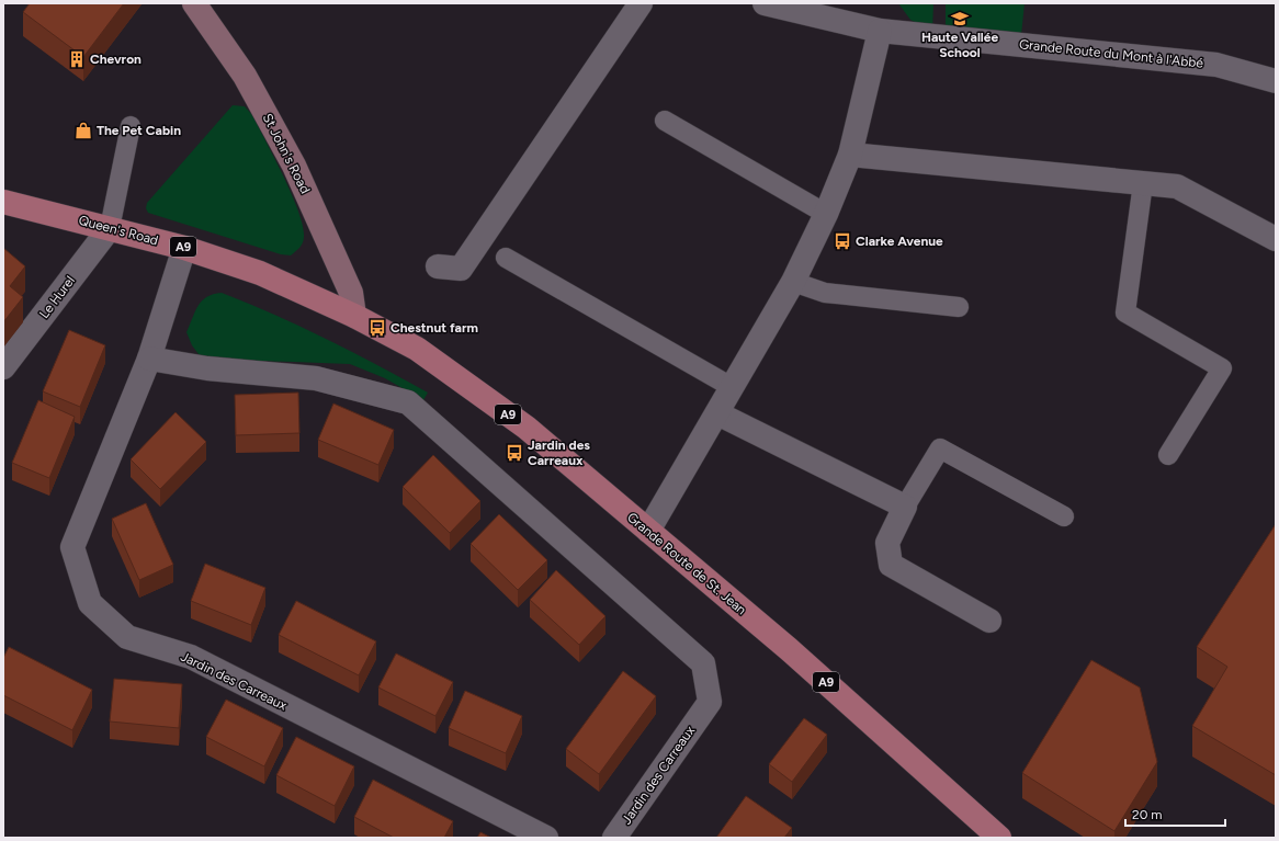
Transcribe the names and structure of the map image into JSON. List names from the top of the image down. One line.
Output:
{"streets":{"main road":["St John's Road","Queen's Road","A9","Grande Route de St. Jean"],"street":["Grande Route du Mont à l'Abbé","Le Hurel","Jardin des Carreaux"]},"crossings":[["St John's Road","Queen's Road"],["St John's Road","Grande Route de St. Jean"],["Queen's Road","Le Hurel"],["Queen's Road","Grande Route de St. Jean"],["Queen's Road","Jardin des Carreaux"]],"places":{"school or university":["Haute Vallée School"],"building":["Chevron"],"shop":["The Pet Cabin"],"bus stop":["Clarke Avenue","Chestnut farm","Jardin des Carreaux"]},"scale_bar":"20 m"}
